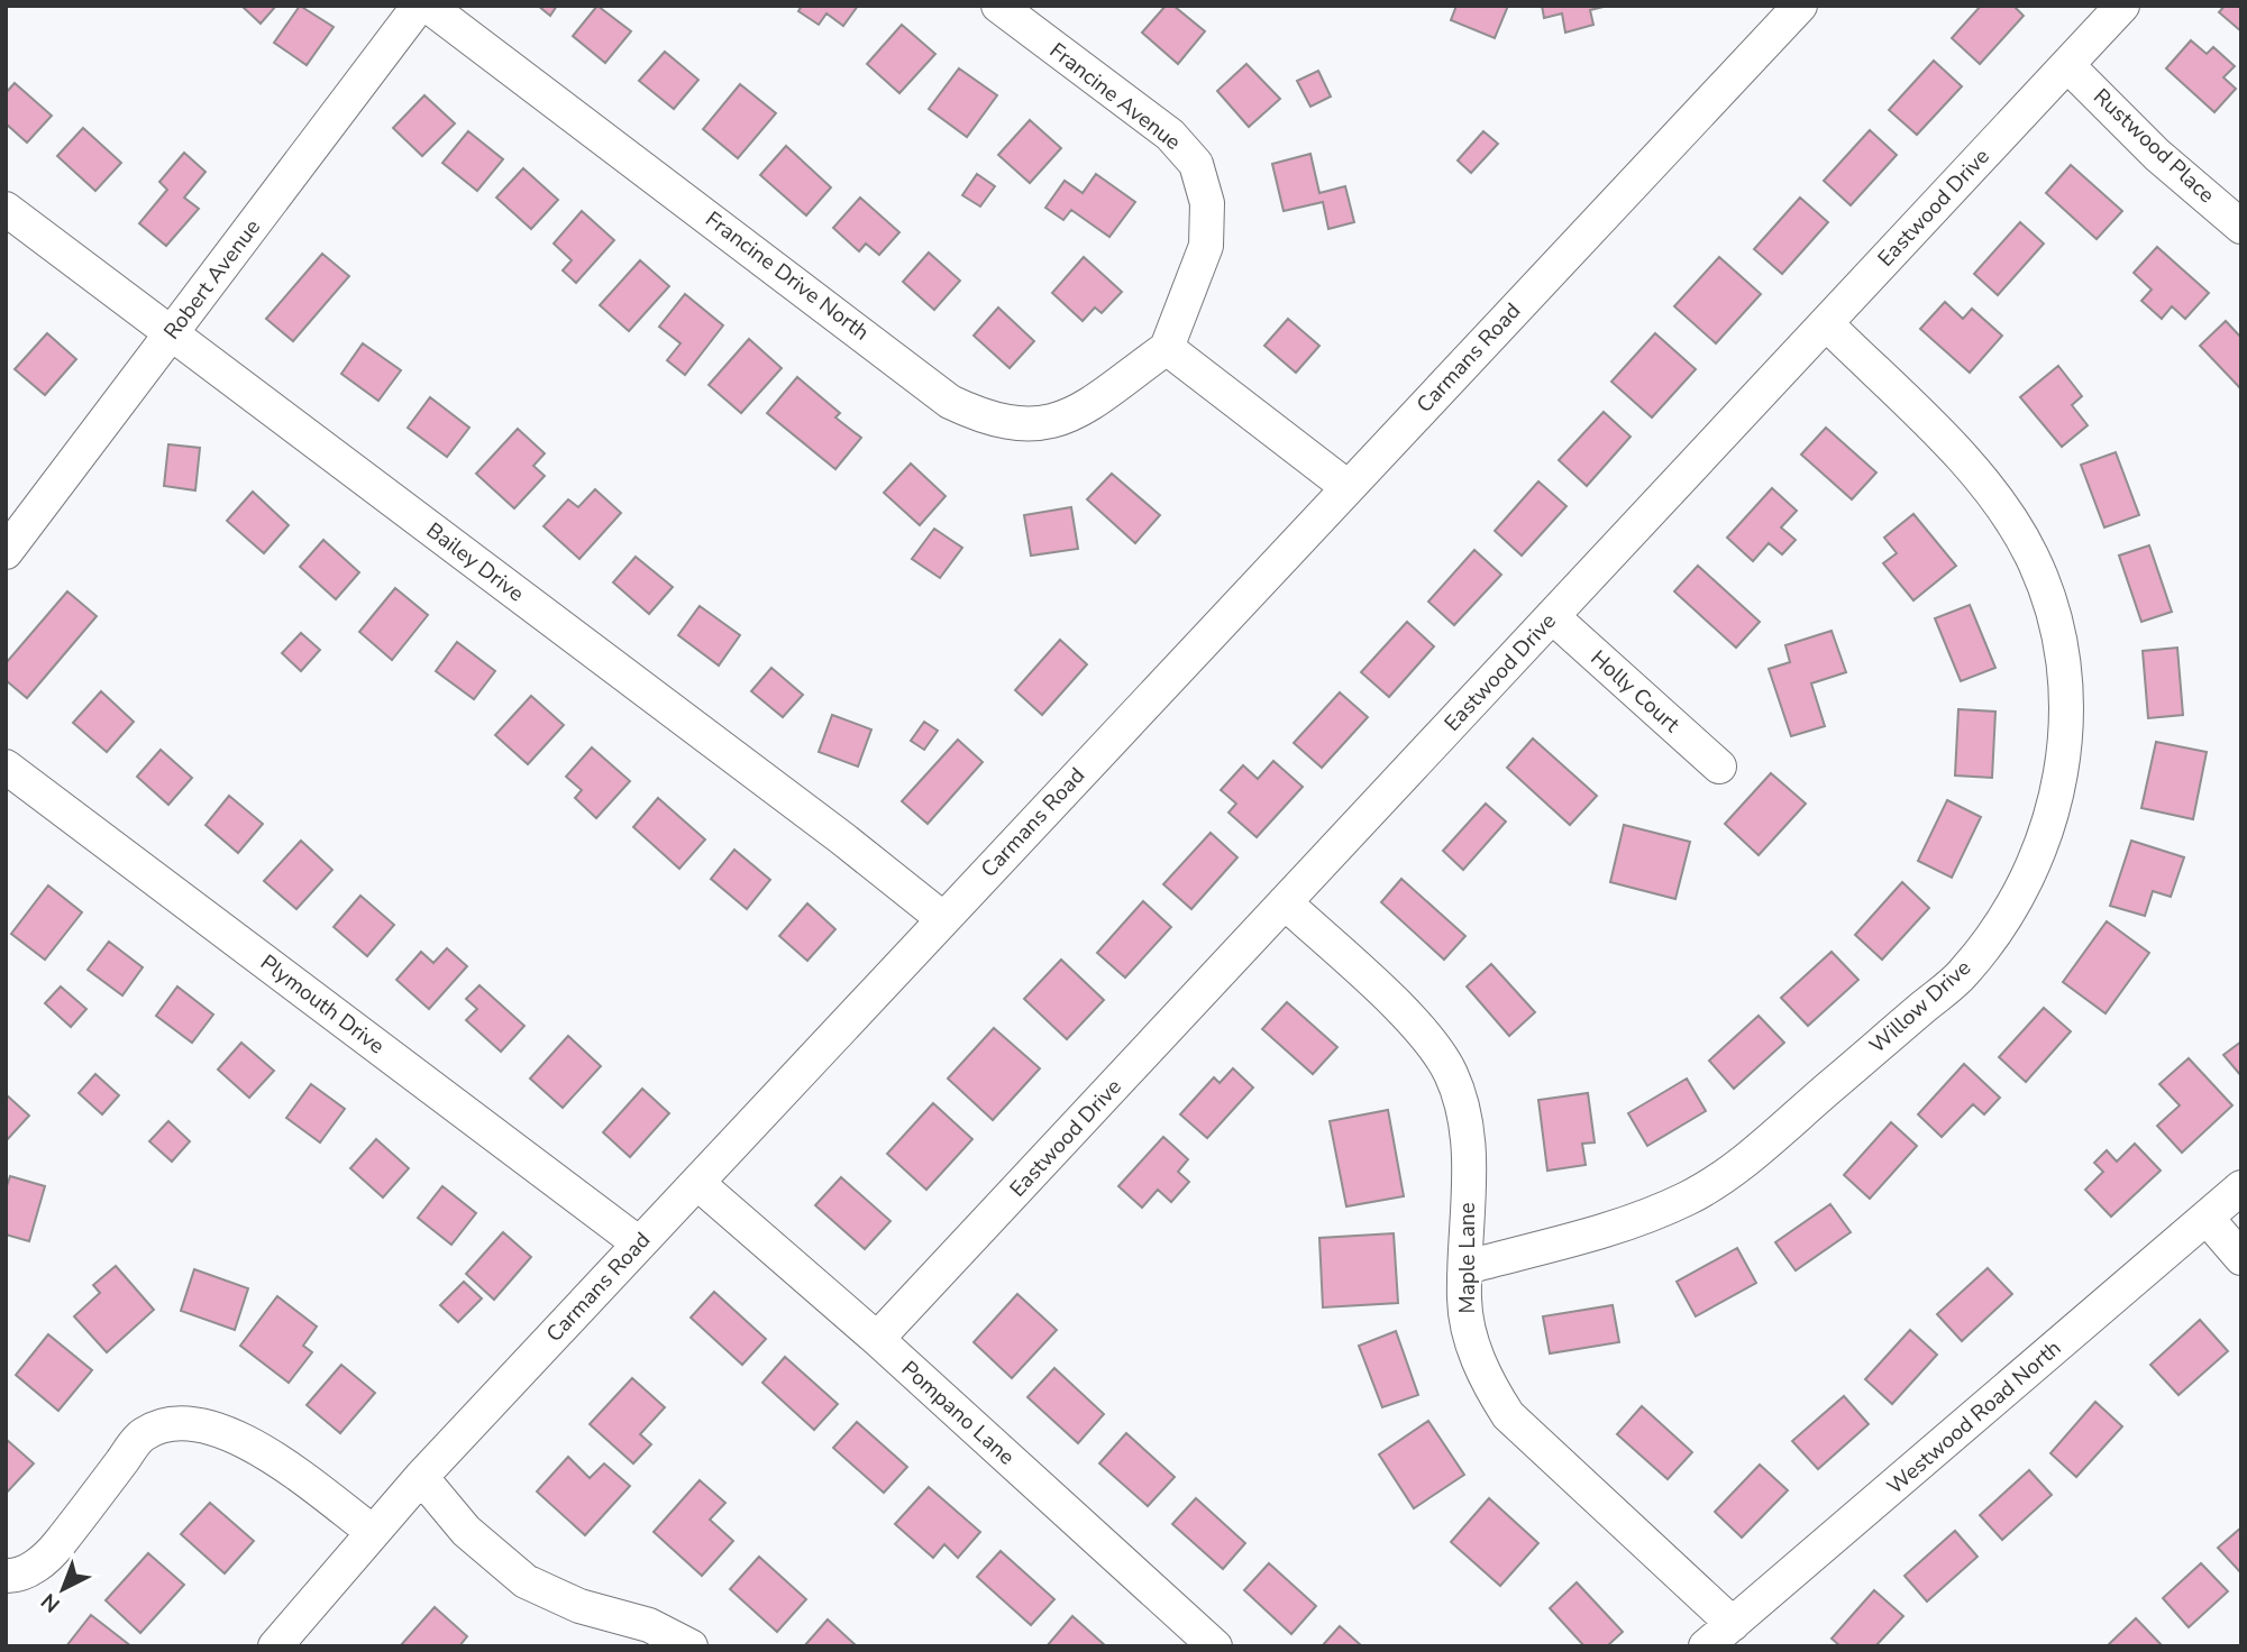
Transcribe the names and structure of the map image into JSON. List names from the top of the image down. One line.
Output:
{"streets":{"street":["Francine Avenue","Rustwood Place","Eastwood Drive","Francine Drive North","Robert Avenue","Carmans Road","Bailey Drive","Holly Court","Plymouth Drive","Willow Drive","Maple Lane","Pompano Lane","Westwood Road North"]},"crossings":[["Francine Avenue","Francine Drive North"],["Rustwood Place","Eastwood Drive"],["Eastwood Drive","Holly Court"],["Eastwood Drive","Willow Drive"],["Eastwood Drive","Maple Lane"],["Eastwood Drive","Pompano Lane"],["Robert Avenue","Bailey Drive"],["Carmans Road","Bailey Drive"],["Carmans Road","Plymouth Drive"],["Carmans Road","Pompano Lane"],["Willow Drive","Maple Lane"],["Maple Lane","Westwood Road North"]],"north":"bottom left"}
